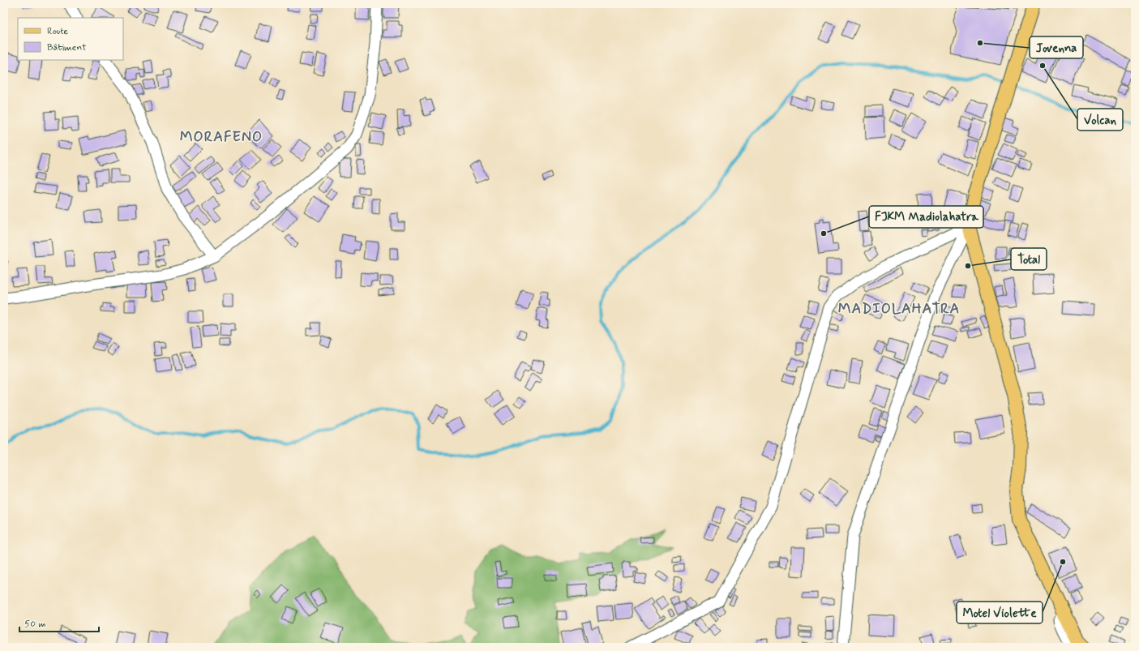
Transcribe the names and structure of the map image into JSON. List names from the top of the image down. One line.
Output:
{"districts":["MORAFENO","MADIOLAHATRA"],"places":["Jovenna","Volcan","FJKM Madiolahatra","Total","Motel Violette"],"legend":["Route","Bâtiment"],"scale_bar":"50 m"}
